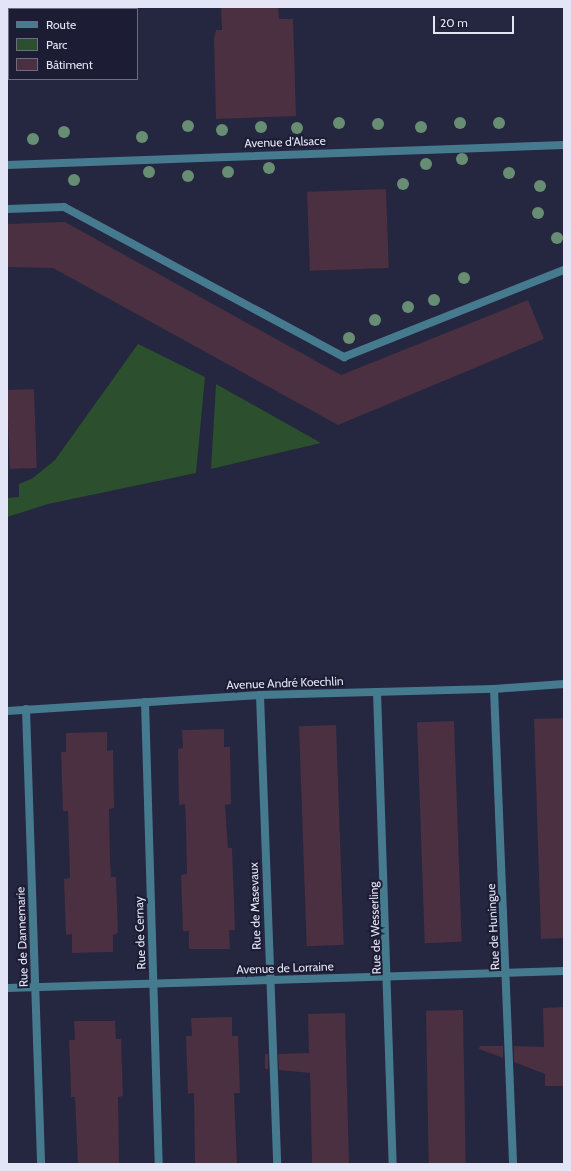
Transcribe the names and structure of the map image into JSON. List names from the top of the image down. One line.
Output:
{"streets":{"street":["Avenue d'Alsace","Avenue André Koechlin","Rue de Masevaux","Rue de Huningue","Rue de Wesserling","Rue de Cernay","Rue de Dannemarie","Avenue de Lorraine"]},"crossings":[["Avenue André Koechlin","Rue de Masevaux"],["Avenue André Koechlin","Rue de Huningue"],["Avenue André Koechlin","Rue de Wesserling"],["Avenue André Koechlin","Rue de Cernay"],["Avenue André Koechlin","Rue de Dannemarie"],["Rue de Masevaux","Avenue de Lorraine"],["Rue de Huningue","Avenue de Lorraine"],["Rue de Wesserling","Avenue de Lorraine"],["Rue de Cernay","Avenue de Lorraine"],["Rue de Dannemarie","Avenue de Lorraine"]],"legend":["Route","Parc","Bâtiment"],"scale_bar":"20 m"}
